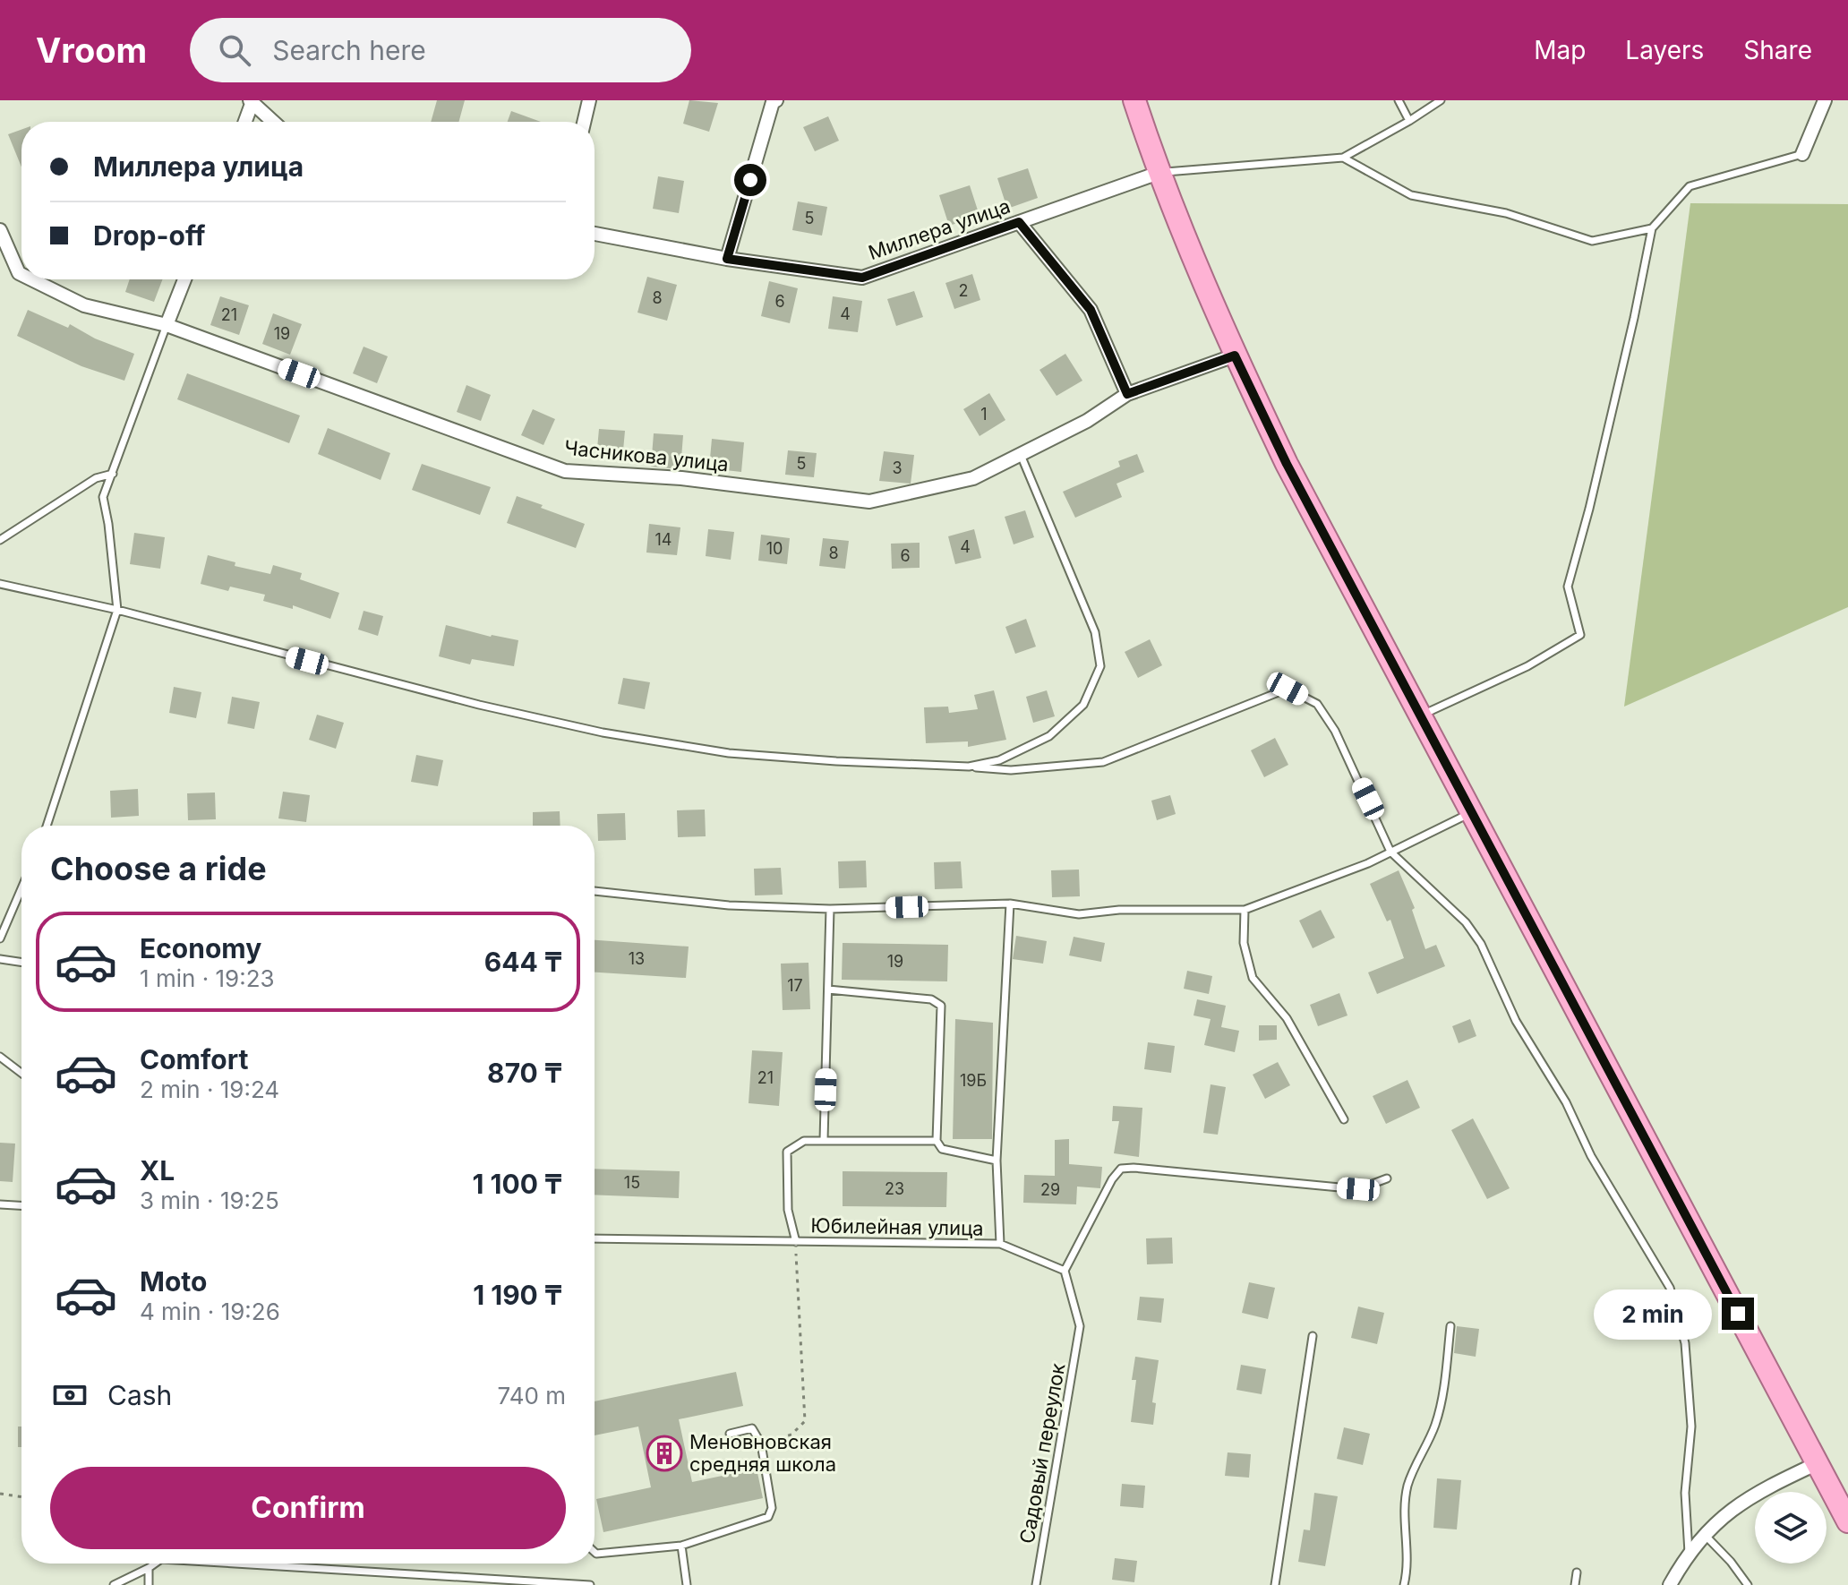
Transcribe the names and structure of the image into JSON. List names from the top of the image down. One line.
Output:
{"streets":{"street":["Миллера улица","Часникова улица"],"lane":["Юбилейная улица","Садовый переулок"]},"crossings":[["Юбилейная улица","Садовый переулок"]],"places":{"building":["Меновновская средняя школа"]},"house_numbers":["5","2","8","6","4","21","19","1","5","3","14","4","10","8","6","13","19","17","21","19Б","15","23","29"],"page":{"header":"Vroom","search":"Search here","nav":["Map","Layers","Share"],"banner":["Миллера улица","Drop-off"],"heading":"Choose a ride","list":[{"name":"Economy","note":"1 min · 19:23","value":"644 ₸"},{"name":"Comfort","note":"2 min · 19:24","value":"870 ₸"},{"name":"XL","note":"3 min · 19:25","value":"1 100 ₸"},{"name":"Moto","note":"4 min · 19:26","value":"1 190 ₸"}],"bubble":"2 min","pay":["Cash","740 m"],"buttons":"Confirm"}}
